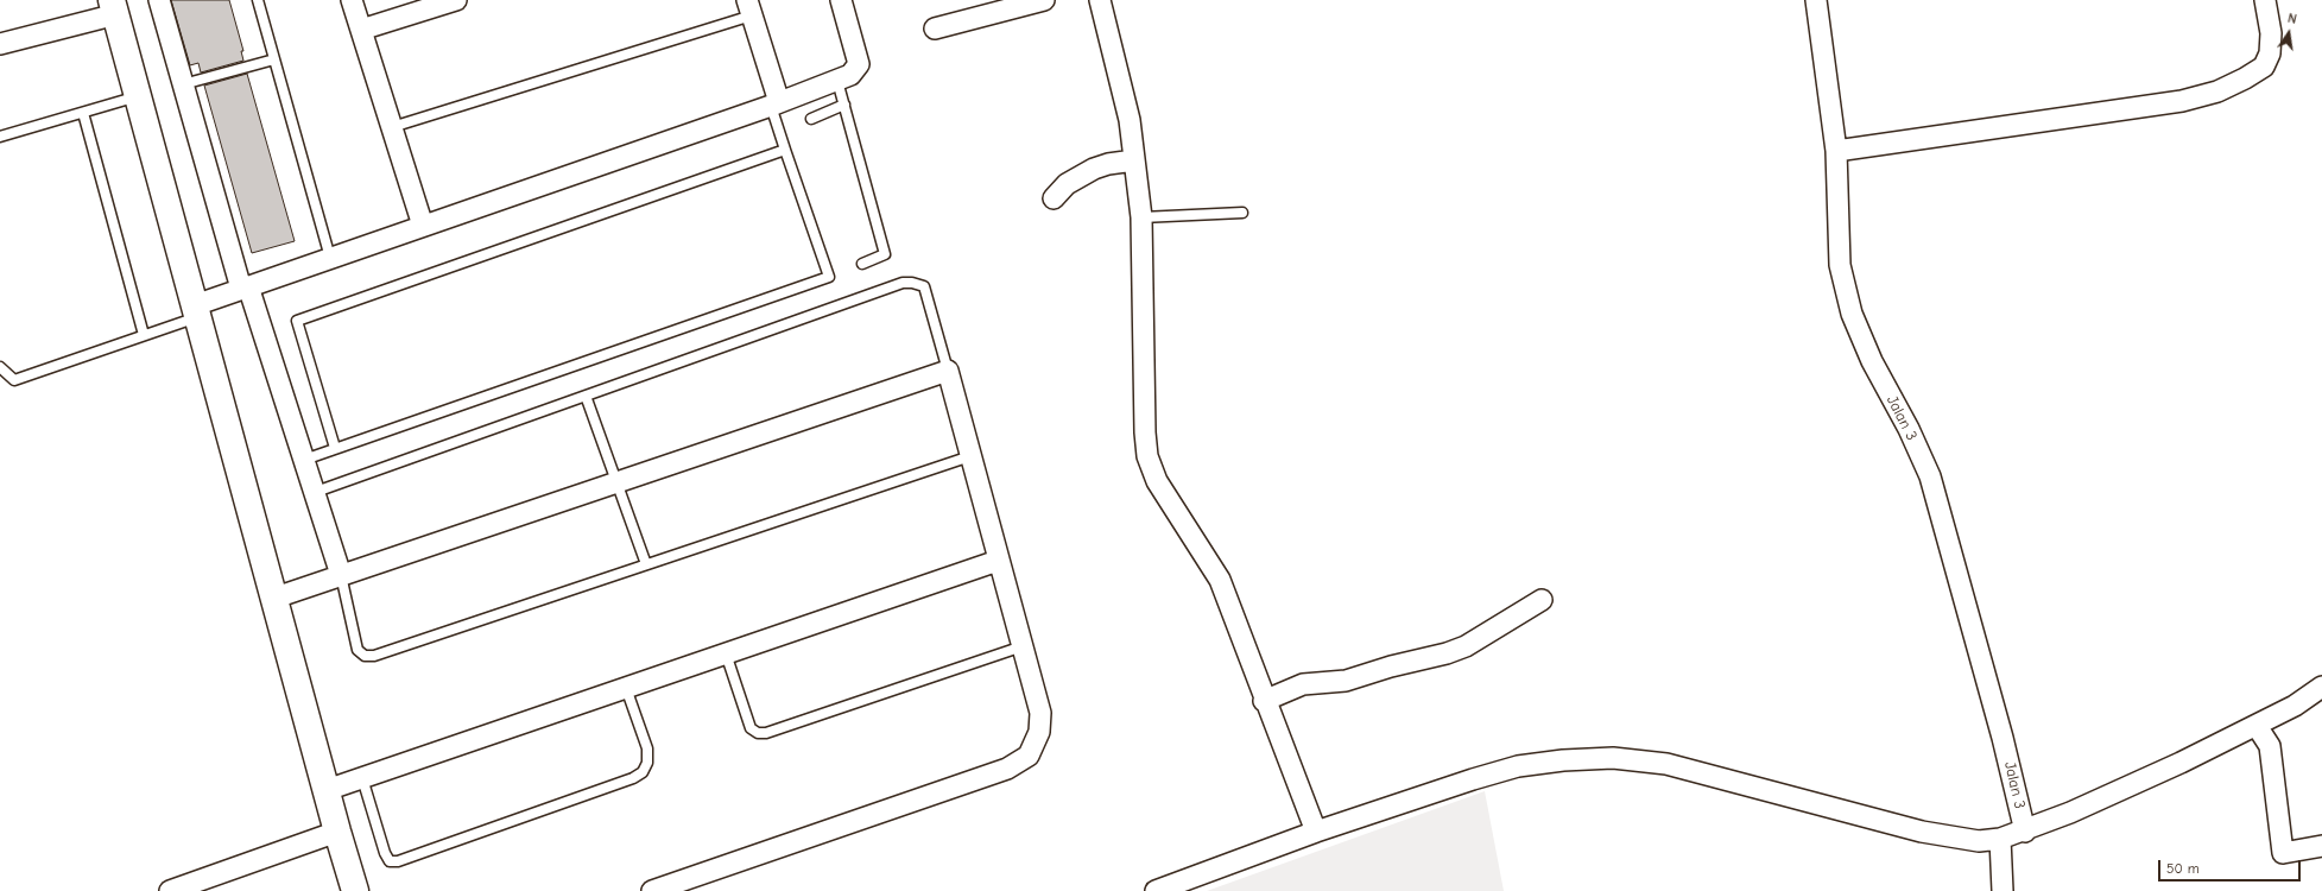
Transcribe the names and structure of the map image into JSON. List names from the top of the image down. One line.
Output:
{"streets":{"street":["Jalan 3"]},"scale_bar":"50 m","north":"top"}
